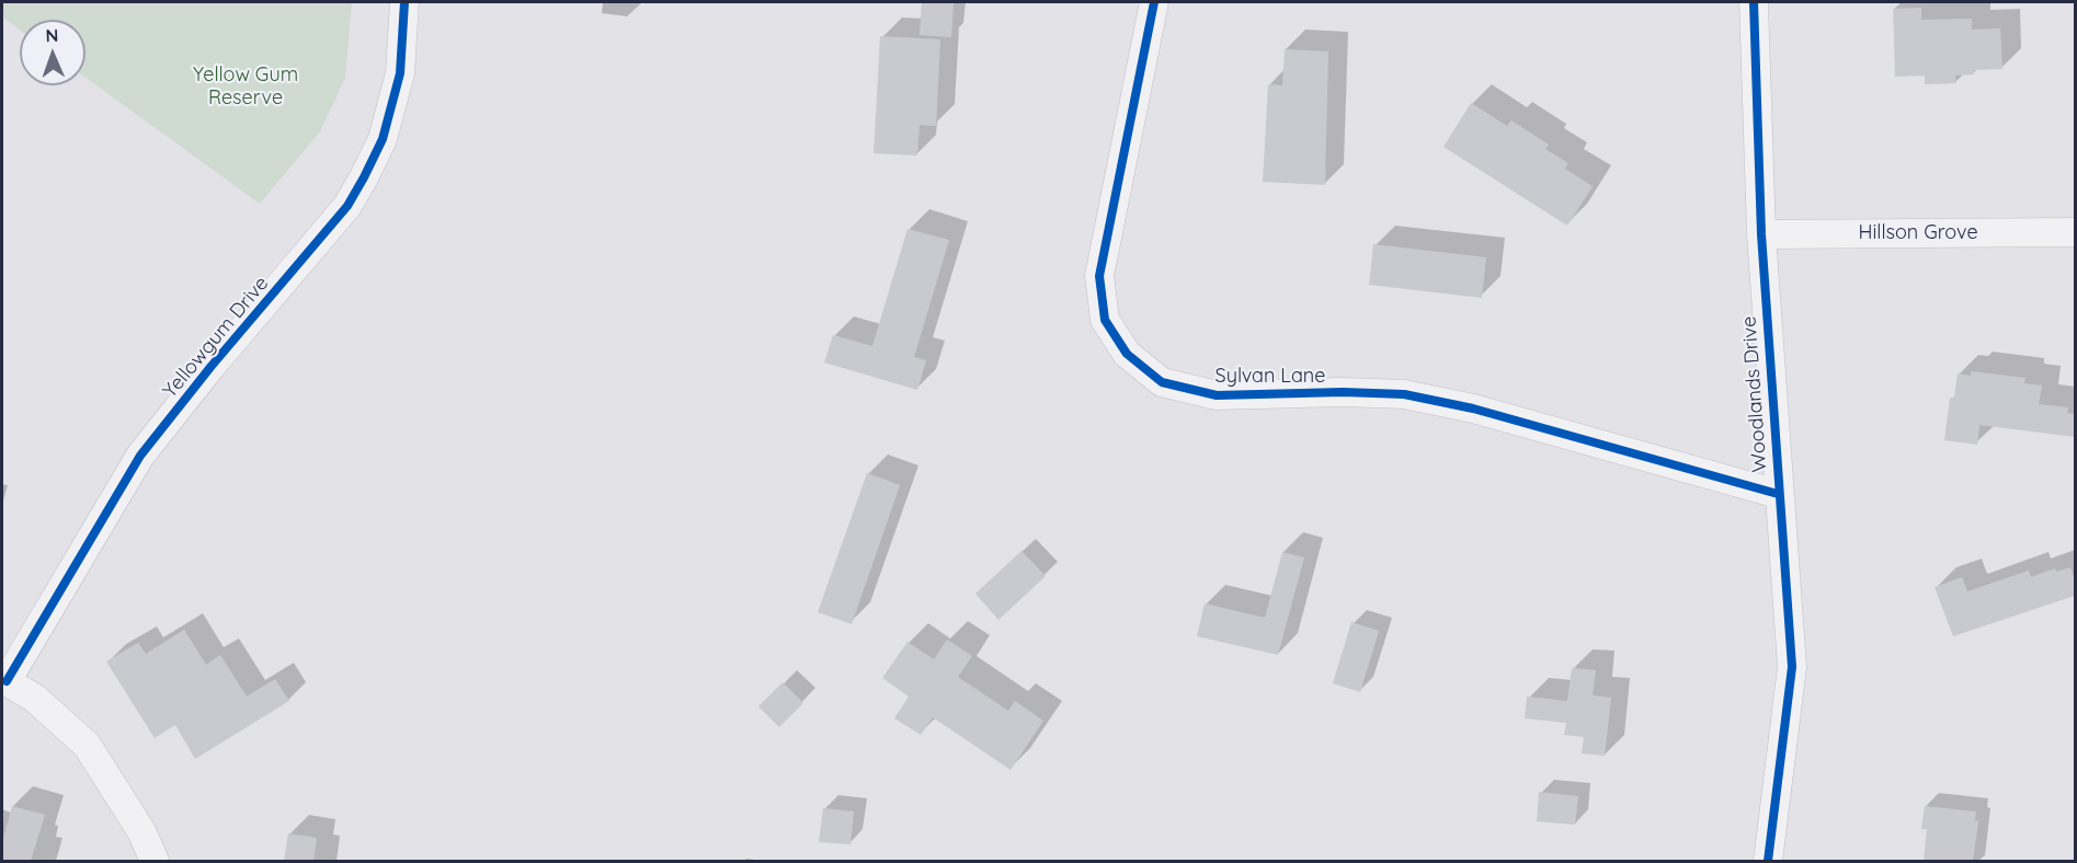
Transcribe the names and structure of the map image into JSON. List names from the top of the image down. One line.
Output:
{"streets":{"street":["Hillson Grove","Yellowgum Drive","Sylvan Lane","Woodlands Drive"]},"crossings":[["Hillson Grove","Woodlands Drive"],["Sylvan Lane","Woodlands Drive"]],"parks":["Yellow Gum Reserve"],"north":"top"}
